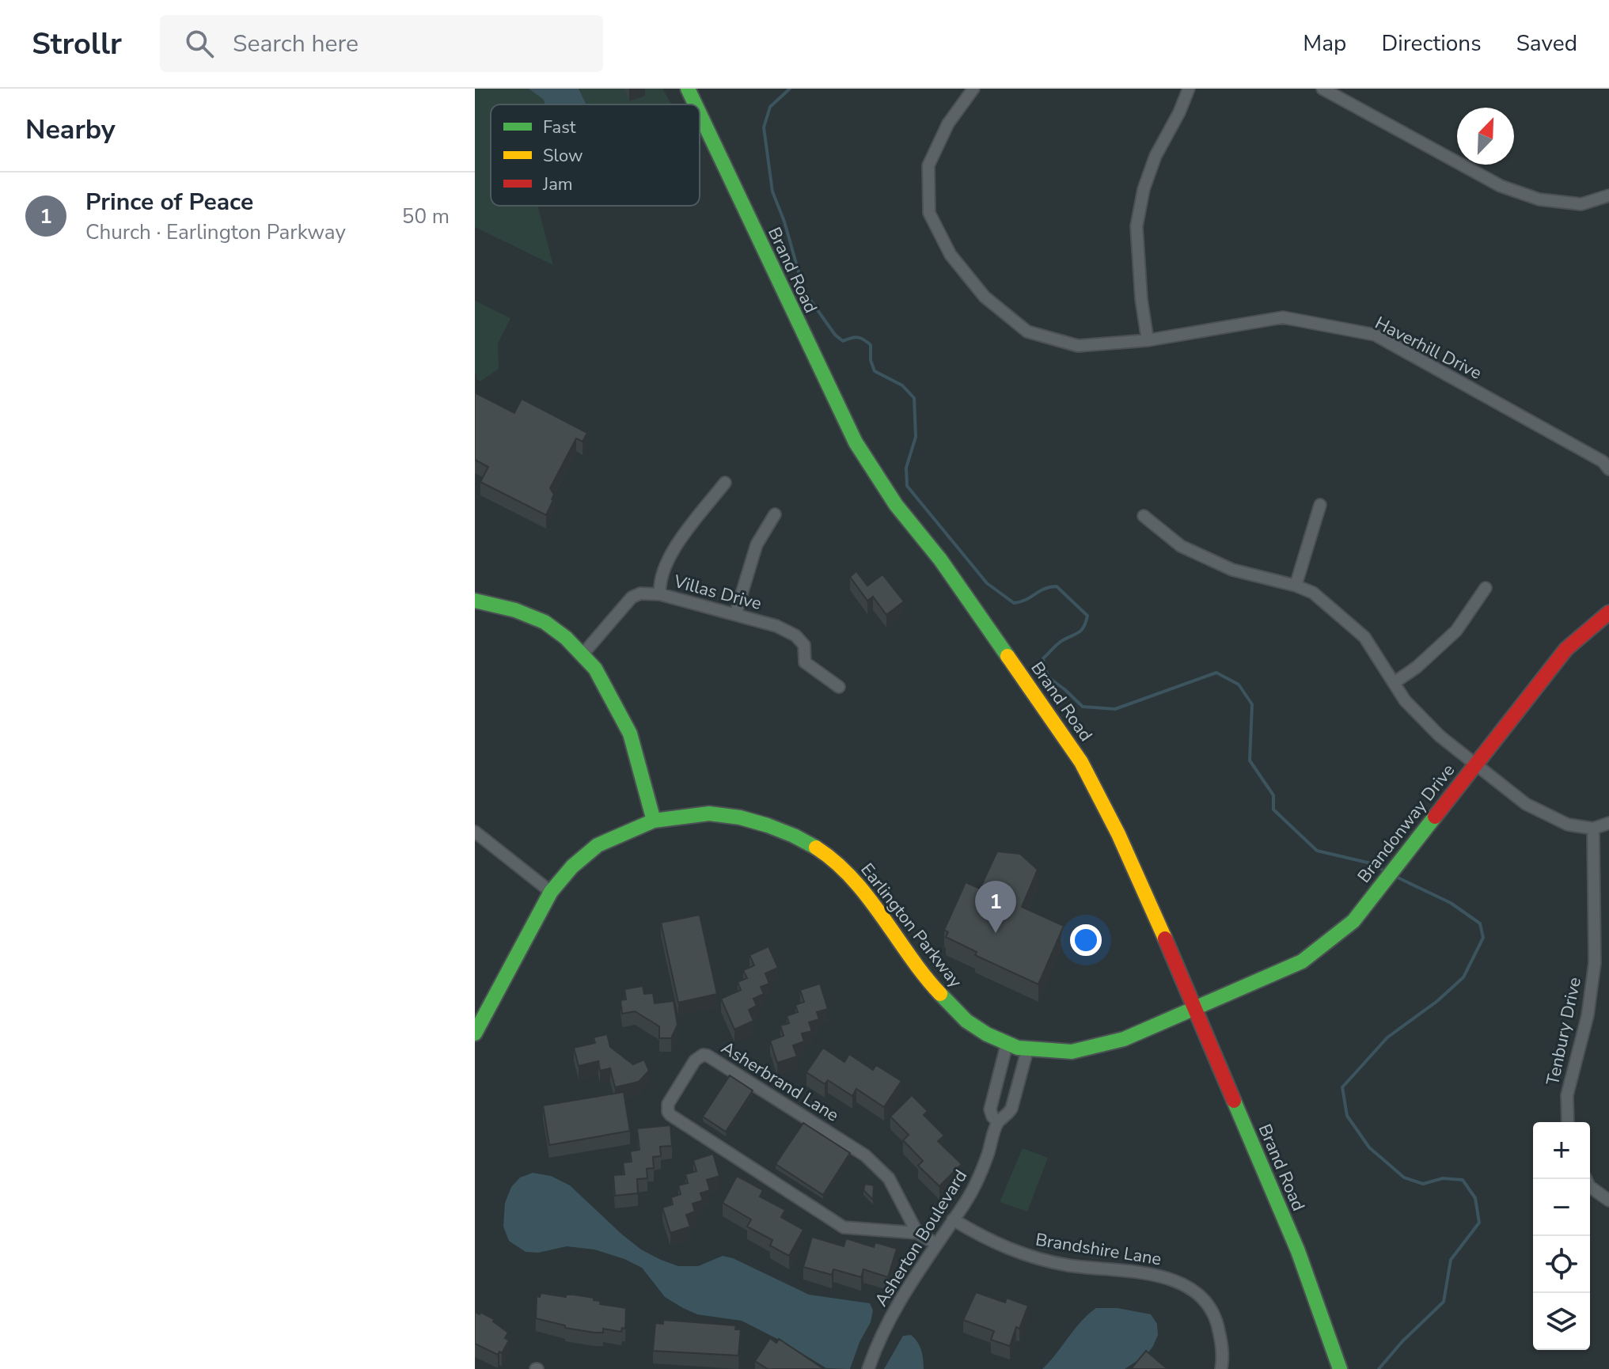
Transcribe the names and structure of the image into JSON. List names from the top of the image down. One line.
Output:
{"streets":{"street":["Brand Road","Haverhill Drive","Villas Drive","Brandonway Drive","Earlington Parkway","Tenbury Drive","Asherbrand Lane","Asherton Boulevard","Brandshire Lane"]},"crossings":[["Brand Road","Brandonway Drive"],["Brand Road","Earlington Parkway"],["Brandonway Drive","Earlington Parkway"],["Earlington Parkway","Asherton Boulevard"],["Asherbrand Lane","Asherton Boulevard"],["Asherton Boulevard","Brandshire Lane"]],"legend":["Fast","Slow","Jam"],"north":"top right","page":{"header":"Strollr","search":"Search here","nav":["Map","Directions","Saved"],"heading":"Nearby","list":[{"mark":"1","name":"Prince of Peace","note":"Church · Earlington Parkway","value":"50 m"}],"pins":"1","map_buttons":["+","−"]}}
